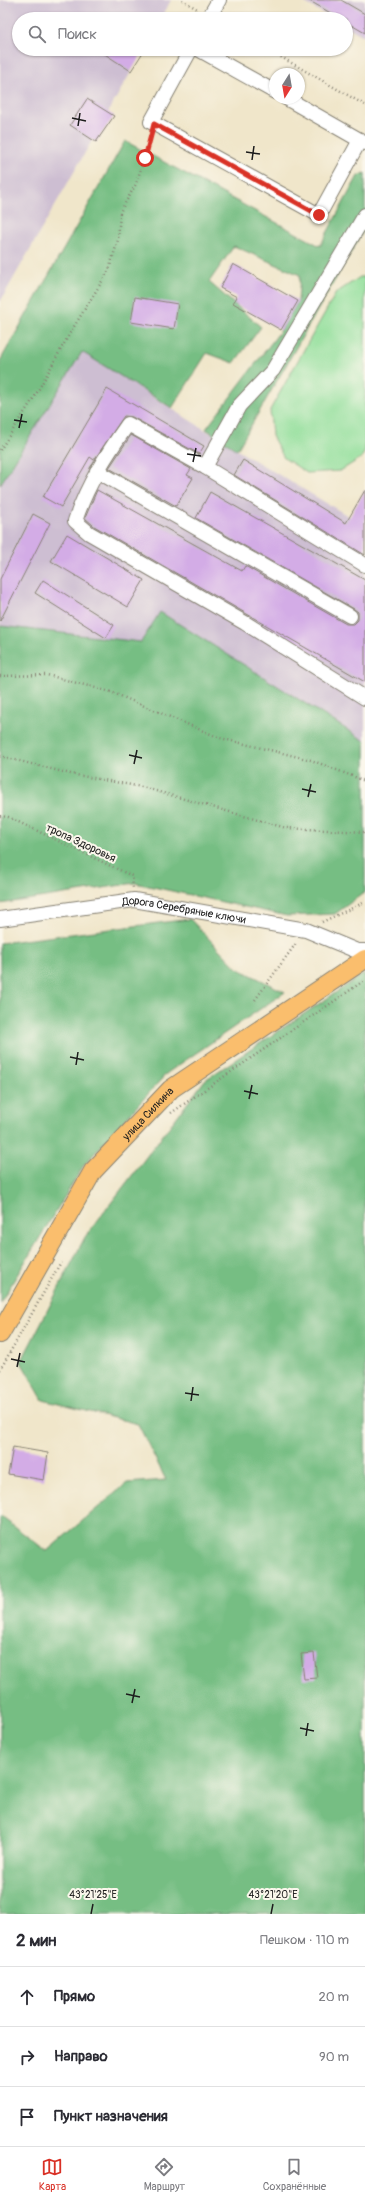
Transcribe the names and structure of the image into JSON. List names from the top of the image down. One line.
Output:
{"streets":{"main road":["улица Силкина"],"street":["Дорога Серебряные ключи"],"path":["тропа Здоровья"]},"crossings":[["тропа Здоровья","Дорога Серебряные ключи"]],"north":"bottom","page":{"search":"Поиск","heading":["2 мин","Пешком · 110 m"],"list":[["Прямо","20 m"],["Направо","90 m"],"Пункт назначения"],"nav":["Карта","Маршрут","Сохранённые"]},"coordinates":["43°21'25\"E","43°21'20\"E"]}
